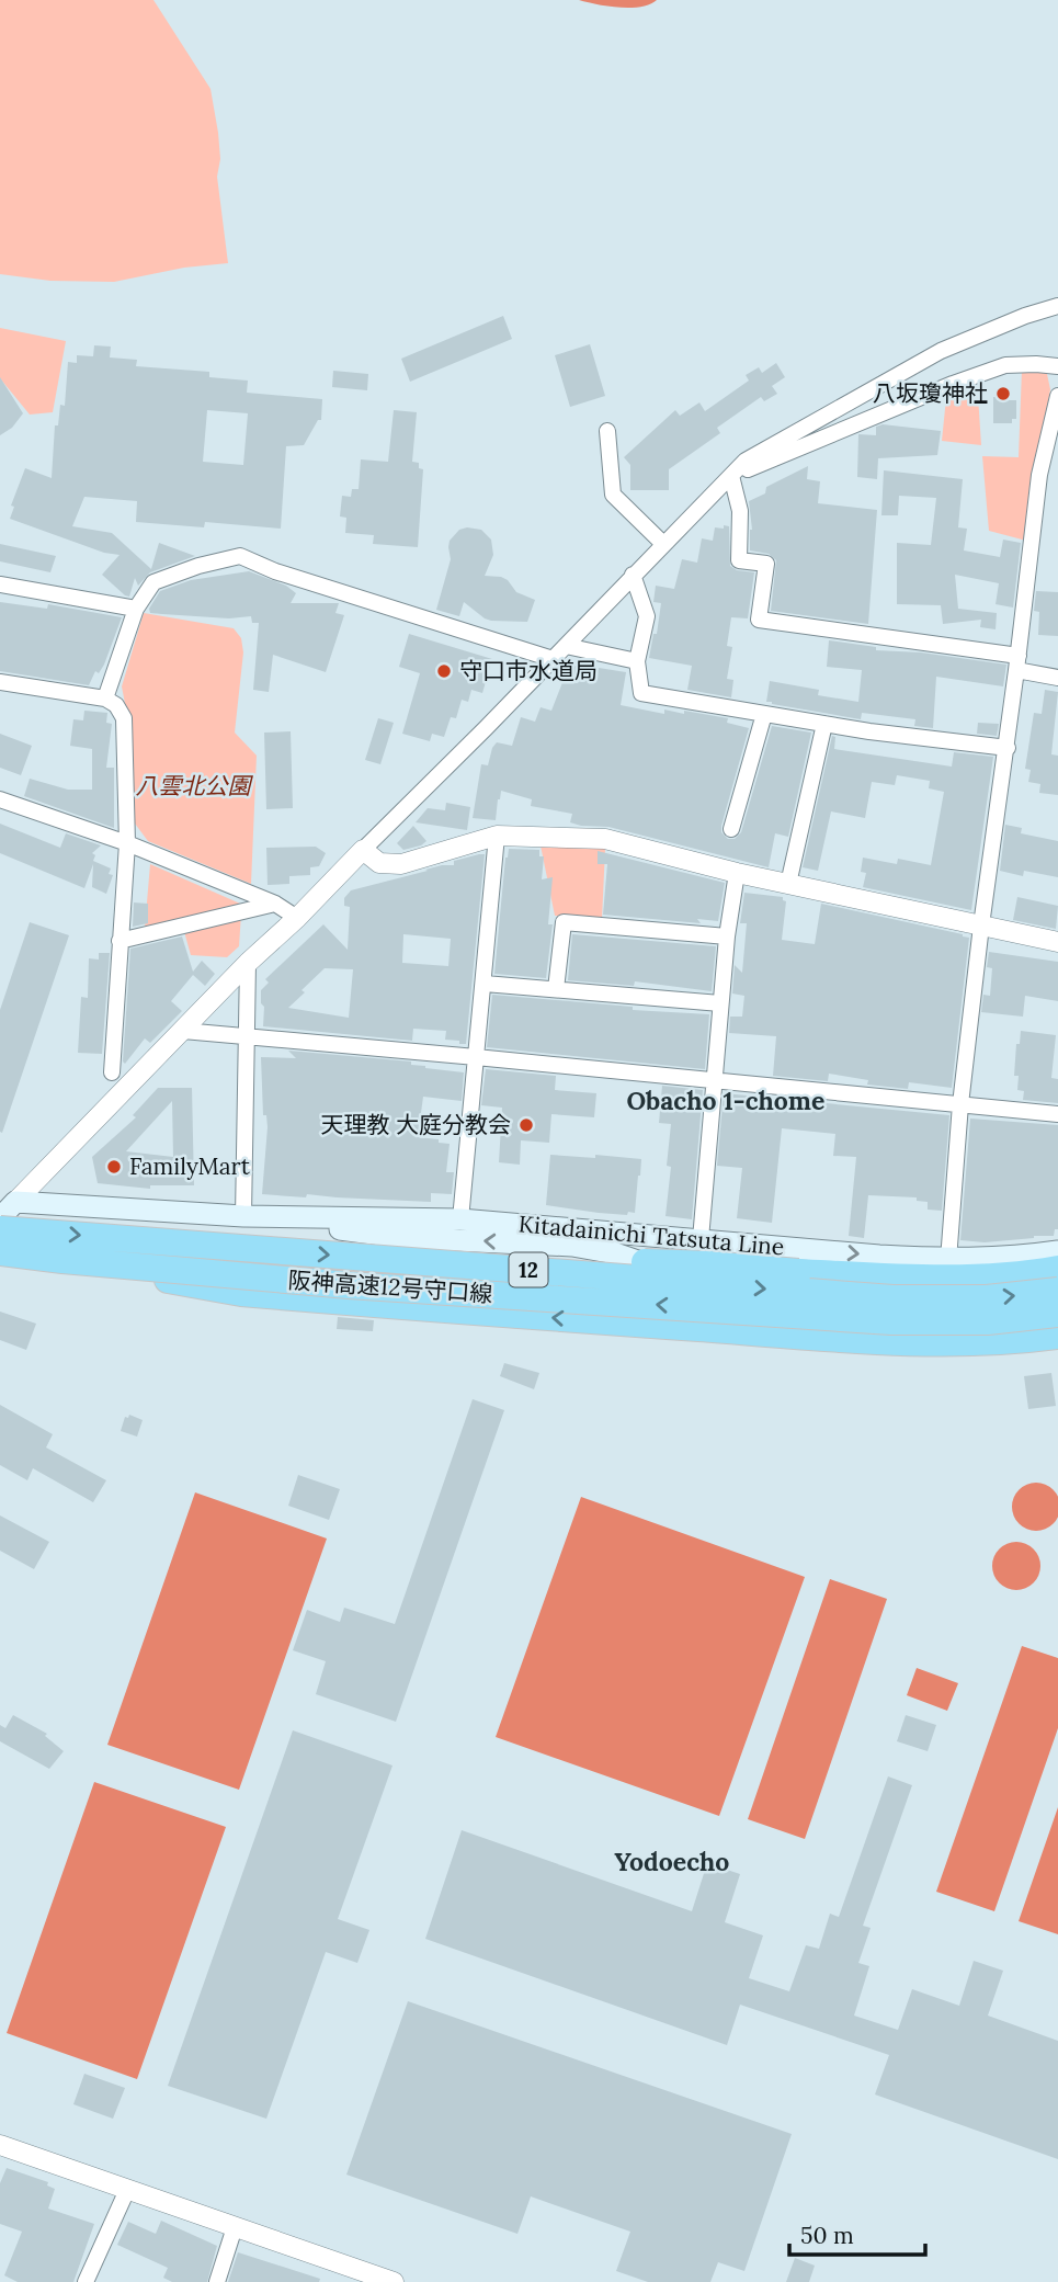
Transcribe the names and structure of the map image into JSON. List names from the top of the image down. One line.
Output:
{"streets":{"highway":["12","阪神高速12号守口線"],"main road":["Kitadainichi Tatsuta Line"]},"districts":["Obacho 1-chome","Yodoecho"],"parks":["八雲北公園"],"places":["八坂瓊神社","守口市水道局","天理教 大庭分教会","FamilyMart"],"scale_bar":"50 m"}
